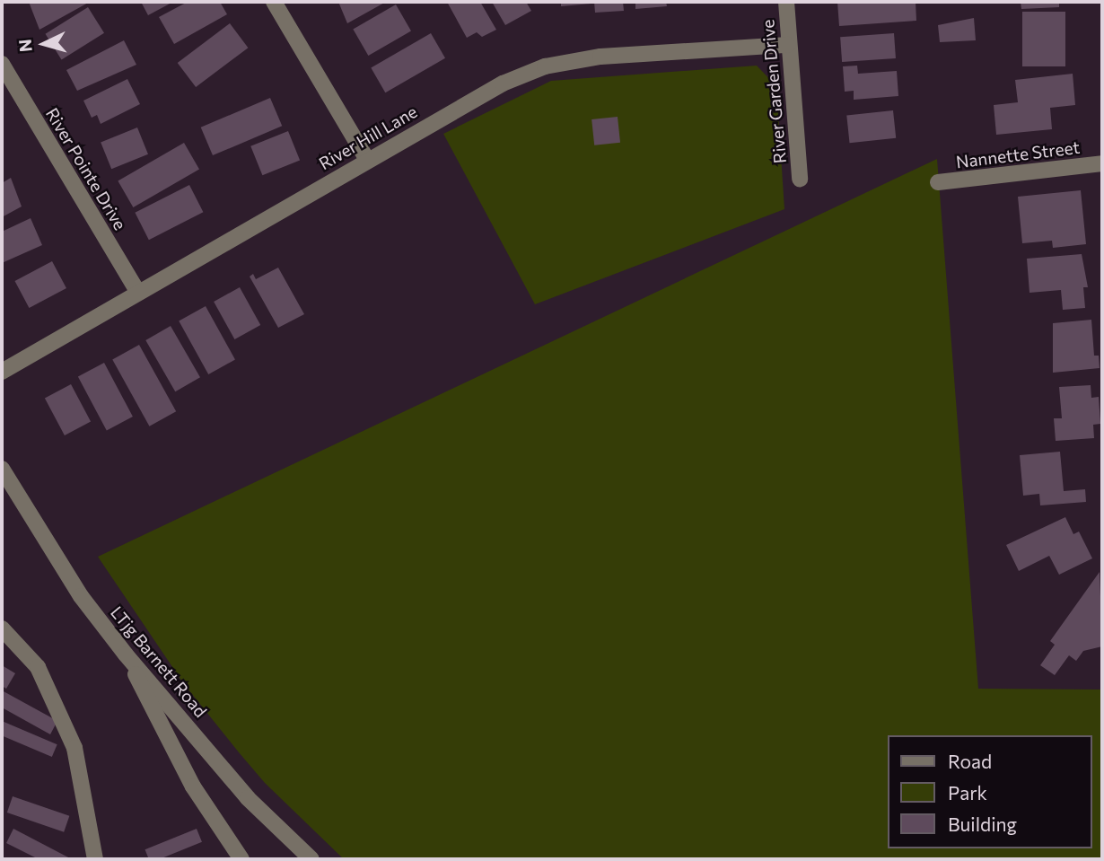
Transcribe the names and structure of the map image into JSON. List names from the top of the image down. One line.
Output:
{"streets":{"street":["River Garden Drive","River Hill Lane","Nannette Street","River Pointe Drive","LTjg Barnett Road"]},"crossings":[["River Garden Drive","River Hill Lane"],["River Hill Lane","River Pointe Drive"]],"legend":["Road","Park","Building"],"north":"left"}
